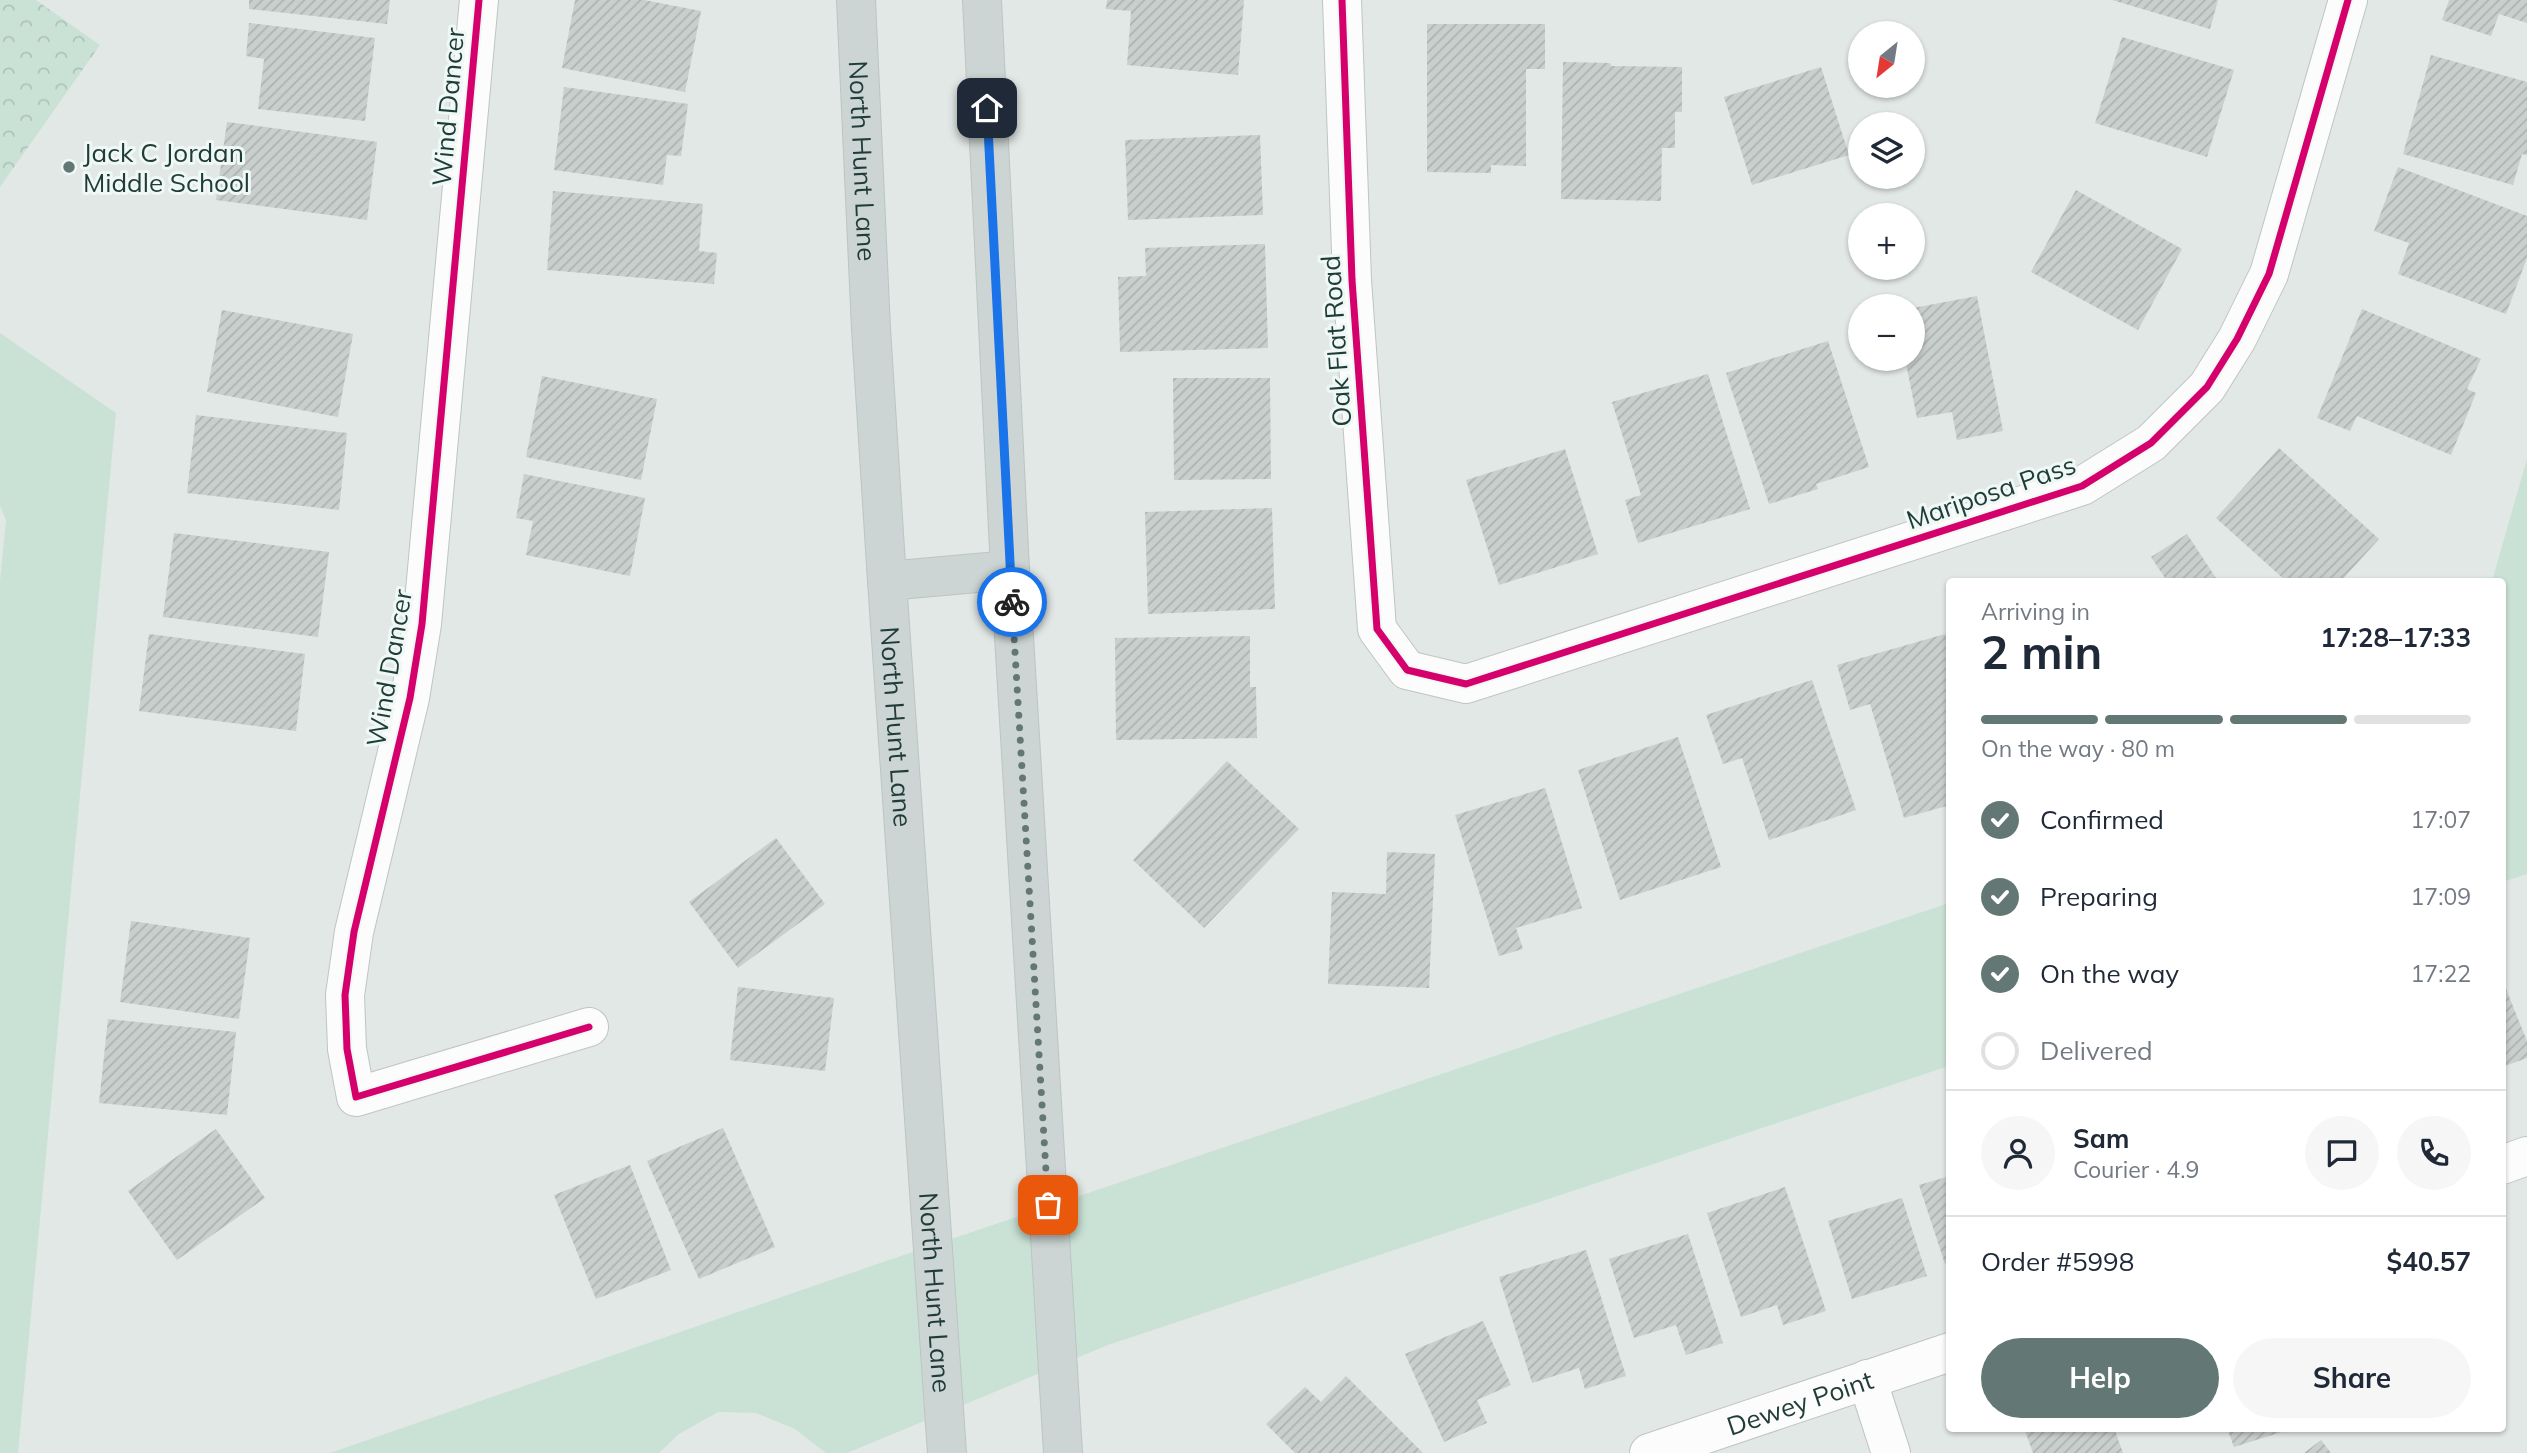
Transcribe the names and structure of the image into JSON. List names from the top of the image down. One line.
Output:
{"streets":{"main road":["North Hunt Lane"],"street":["Wind Dancer","Oak Flat Road","Mariposa Pass","Dewey Point"]},"crossings":[["Oak Flat Road","Mariposa Pass"]],"places":["Jack C Jordan Middle School"],"north":"bottom left","page":{"map_buttons":["+","−"],"heading":["2 min","Arriving in","17:28–17:33"],"panel":["Sam","Courier · 4.9","Order #5998","$40.57"],"bar":"On the way · 80 m","list":[["Confirmed","17:07"],["Preparing","17:09"],["On the way","17:22"],"Delivered"],"buttons":["Help","Share"]}}
